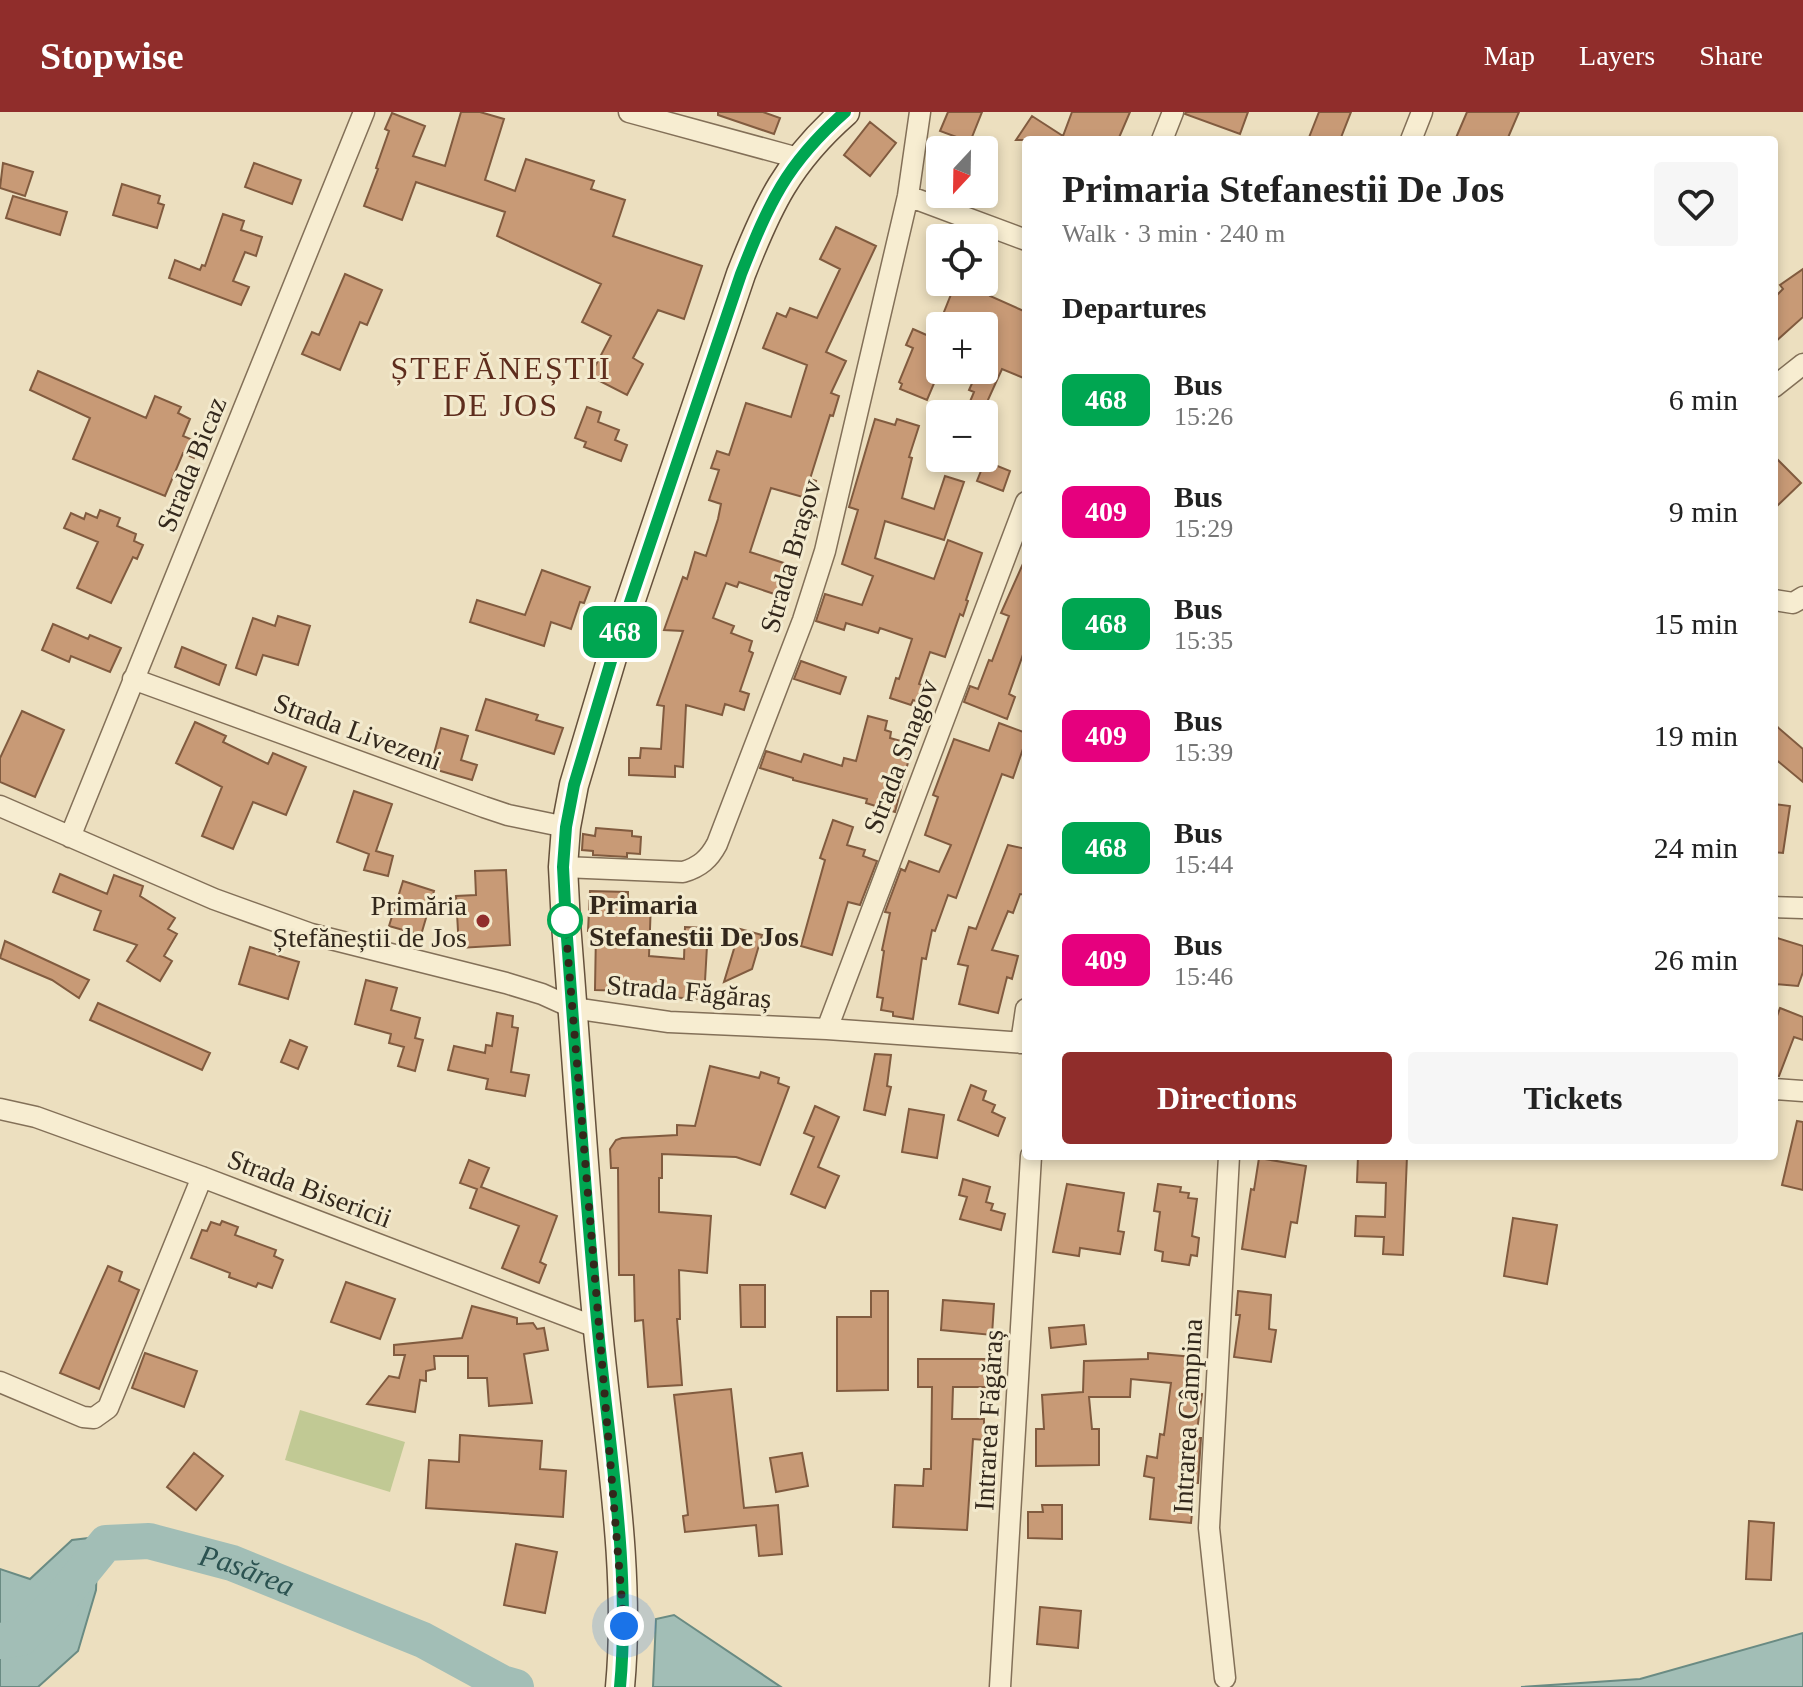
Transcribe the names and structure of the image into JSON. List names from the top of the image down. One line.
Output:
{"streets":{"street":["Strada Bicaz","Strada Brașov","Strada Livezeni","Strada Snagov","Strada Făgăraș","Strada Bisericii","Intrarea Câmpina","Intrarea Făgăraș"]},"crossings":[["Strada Bicaz","Strada Livezeni"],["Strada Bicaz","Strada Făgăraș"],["Strada Snagov","Strada Făgăraș"]],"districts":["ȘTEFĂNEȘTII DE JOS"],"water":["Pasărea"],"places":["Primaria Stefanestii De Jos","Primăria Ștefăneștii de Jos"],"lines":["bus line 468"],"north":"bottom","page":{"header":"Stopwise","nav":["Map","Layers","Share"],"on_map":"468","map_buttons":["+","−"],"heading":[["Primaria Stefanestii De Jos","Walk · 3 min · 240 m"],"Departures"],"list":[{"mark":"468","name":"Bus","note":"15:26","value":"6 min"},{"mark":"409","name":"Bus","note":"15:29","value":"9 min"},{"mark":"468","name":"Bus","note":"15:35","value":"15 min"},{"mark":"409","name":"Bus","note":"15:39","value":"19 min"},{"mark":"468","name":"Bus","note":"15:44","value":"24 min"},{"mark":"409","name":"Bus","note":"15:46","value":"26 min"}],"buttons":["Directions","Tickets"]}}
